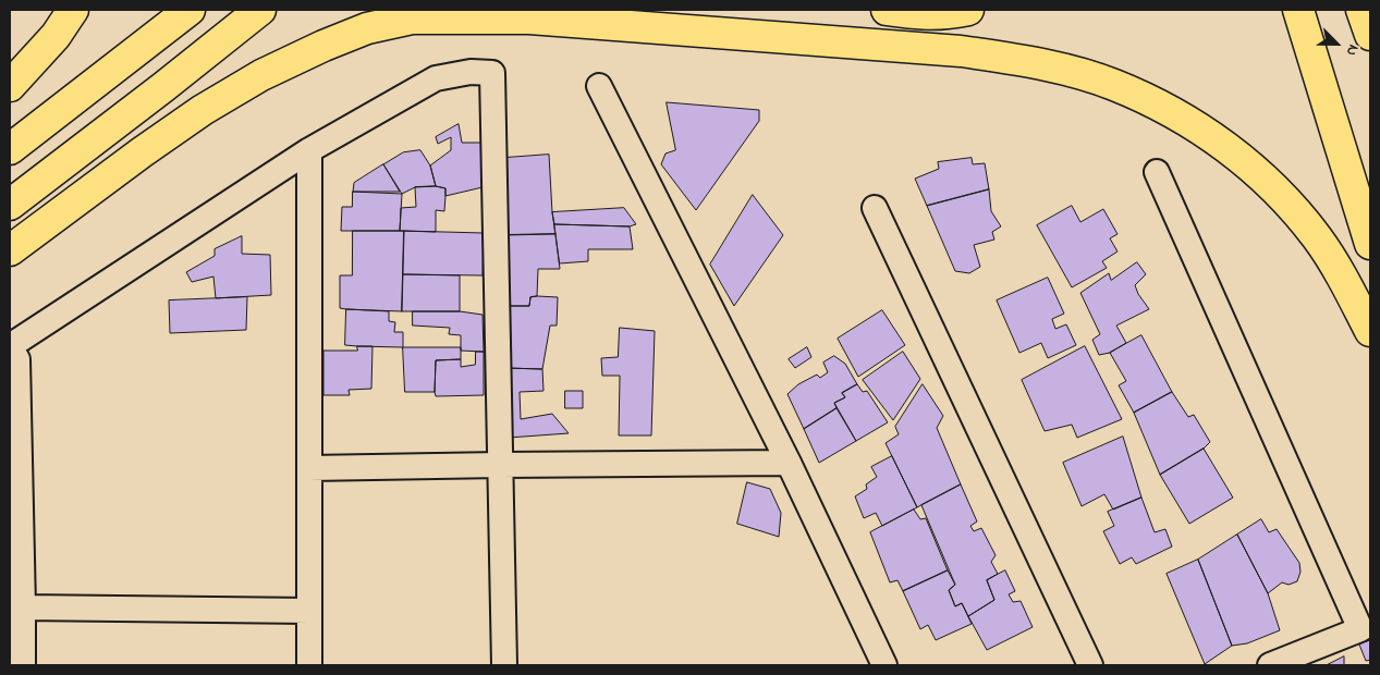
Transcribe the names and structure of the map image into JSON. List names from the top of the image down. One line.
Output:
{"north":"bottom right"}
